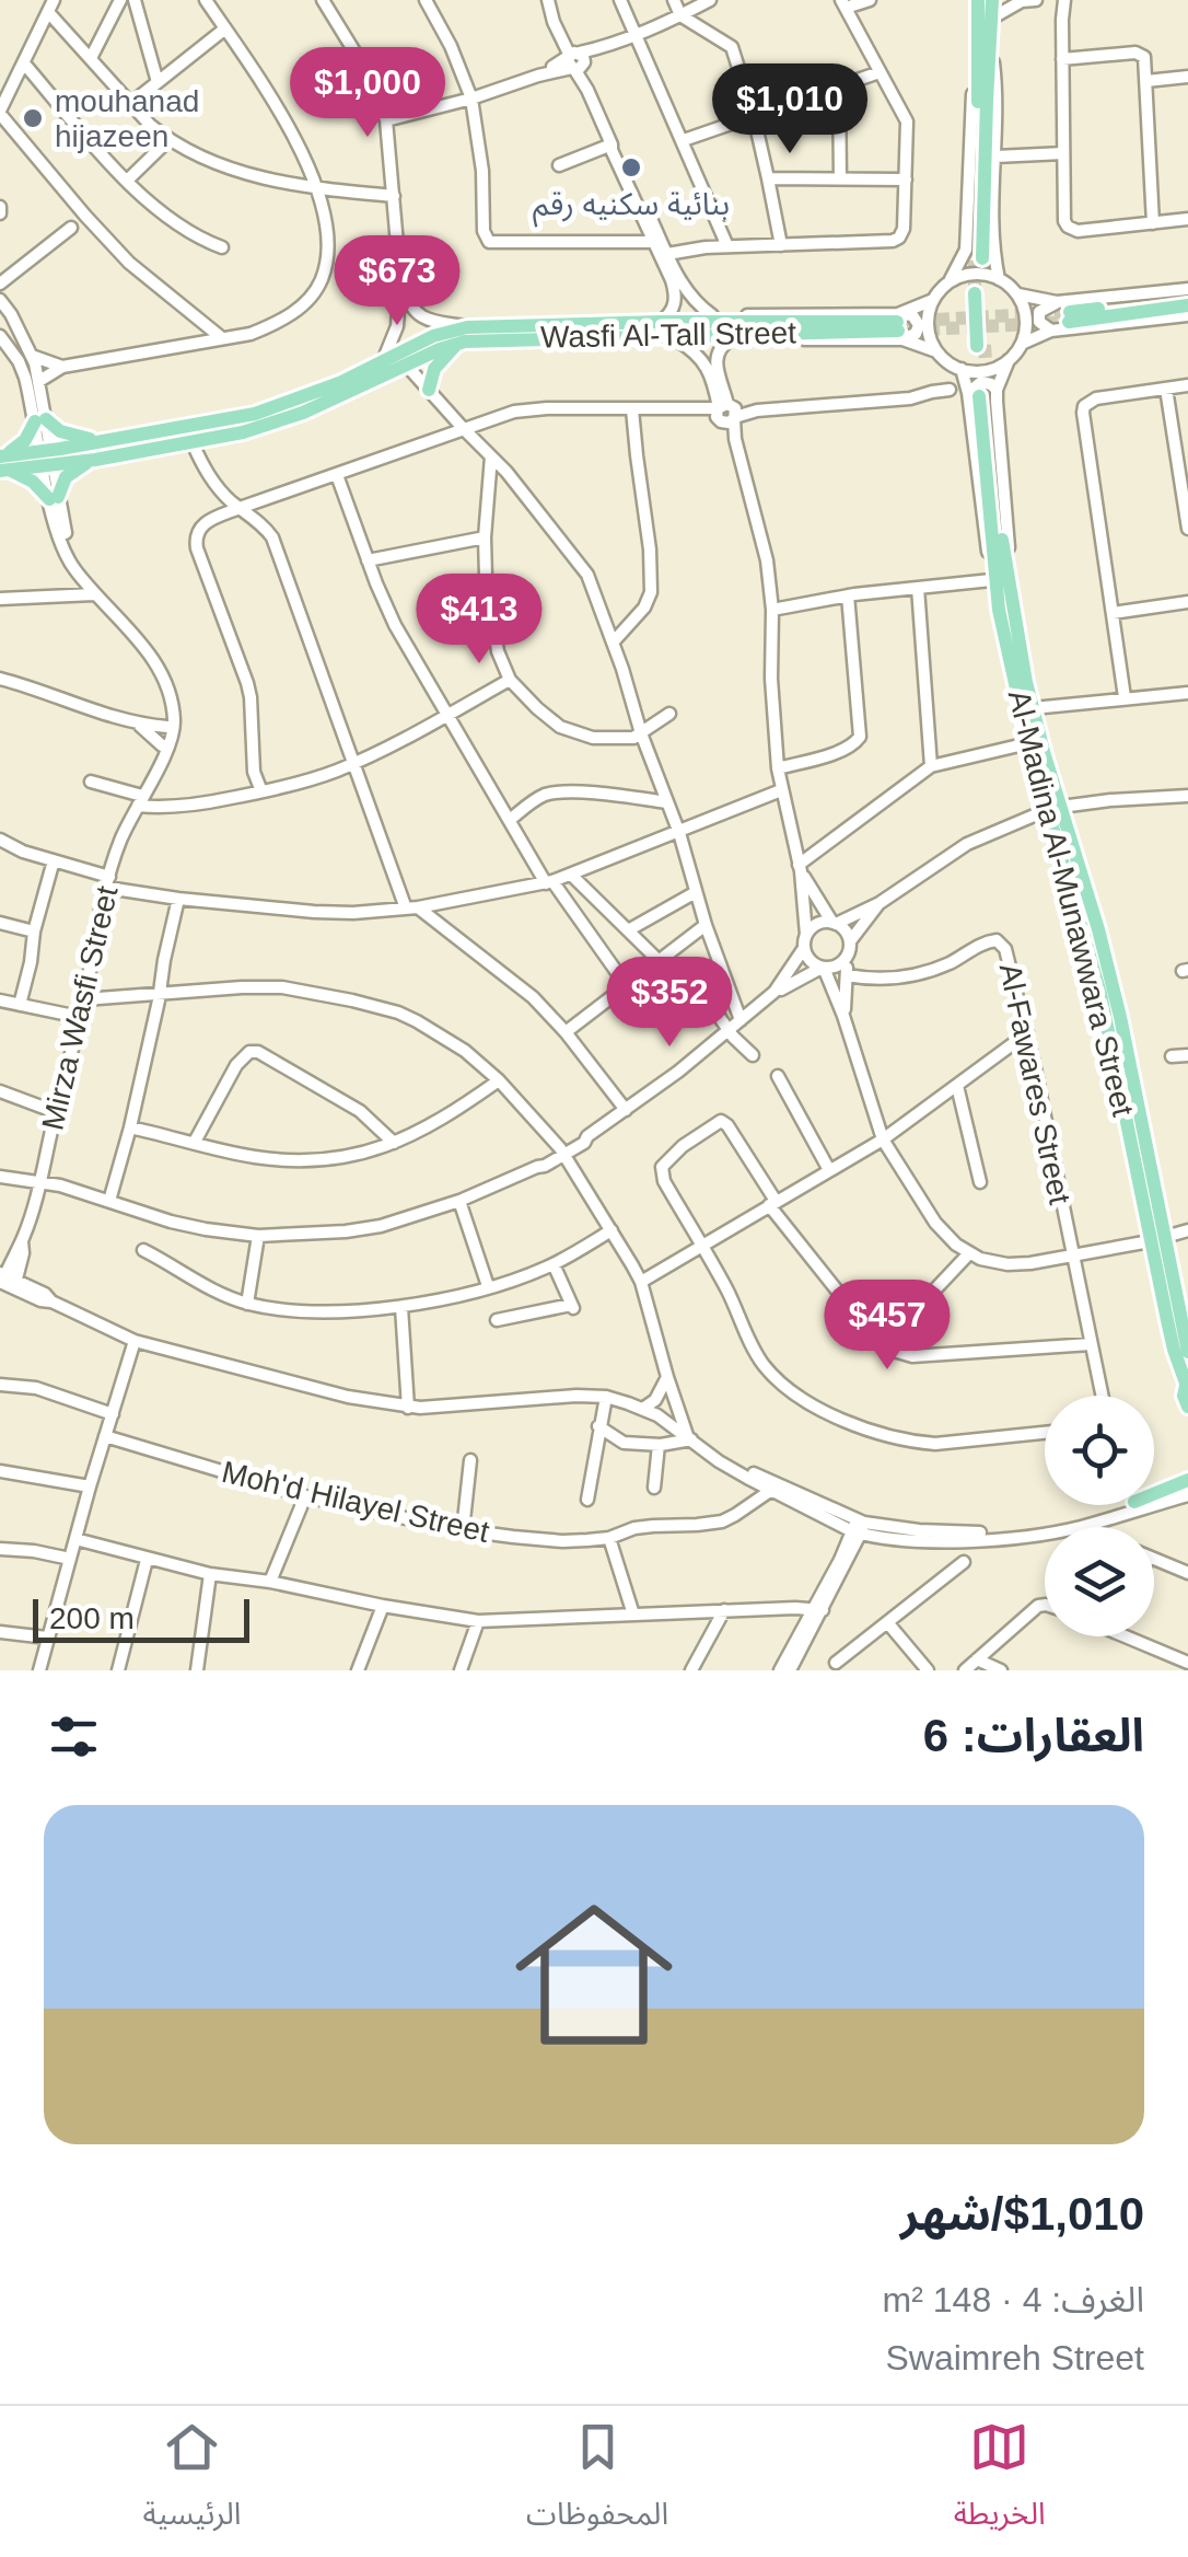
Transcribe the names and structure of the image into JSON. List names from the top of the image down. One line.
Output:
{"streets":{"main road":["Wasfi Al-Tall Street","Al-Madina Al-Munawwara Street"],"street":["Mirza Wasfi Street","Al-Fawares Street","Moh'd Hilayel Street"]},"places":["mouhanad hijazeen","بنائية سكنيه رقم"],"scale_bar":"200 m","page":{"price":["$1,000","$1,010","$673","$413","$352","$457"],"scale":"200 m","heading":"العقارات: 6","list":[{"name":"$1,010/شهر","note":"الغرف: 4 · 148 m² · Swaimreh Street"}],"tabs":["الخريطة","المحفوظات","الرئيسية"]}}
